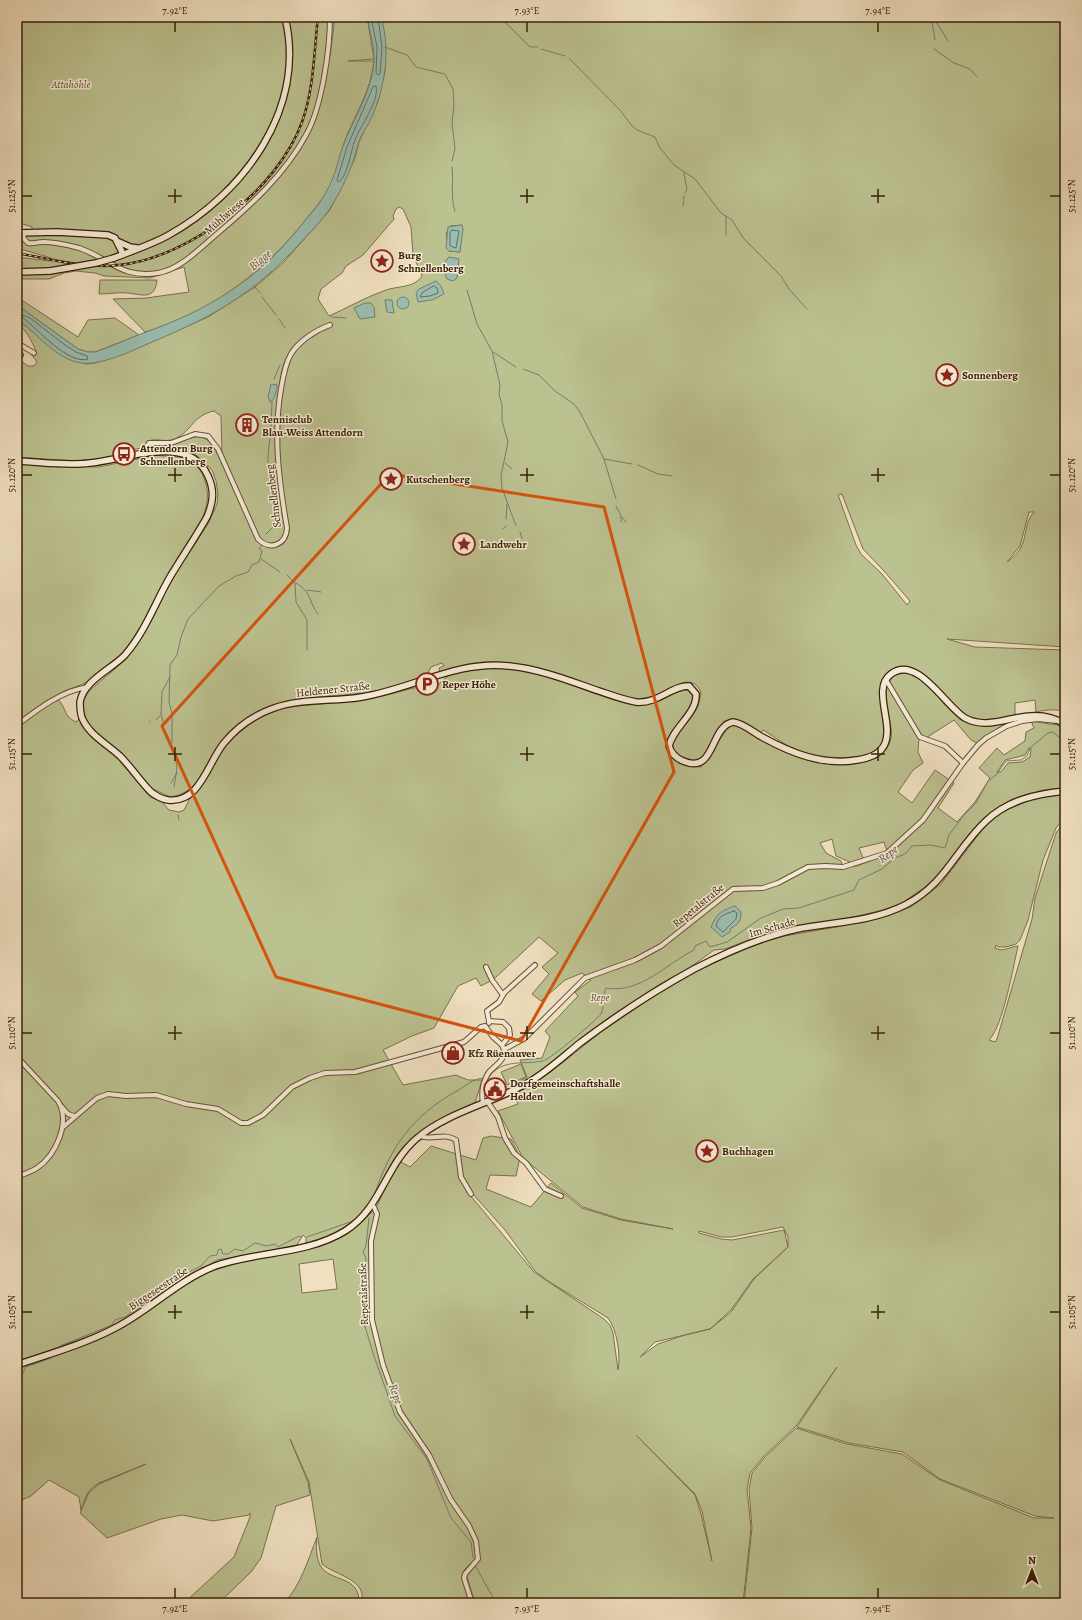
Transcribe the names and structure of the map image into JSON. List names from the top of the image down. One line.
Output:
{"streets":{"main road":["Heldener Straße","Im Schade","Biggeseestraße"],"street":["Mühlwiese","Schnellenberg","Repetalstraße"]},"crossings":[["Schnellenberg","Heldener Straße"],["Repetalstraße","Biggeseestraße"]],"water":["Bigge","Repe"],"parks":["Attahöhle","Repe"],"places":{"place":["Burg Schnellenberg","Sonnenberg","Kutschenberg","Landwehr","Buchhagen"],"building":["Tennisclub Blau-Weiss Attendorn"],"bus stop":["Attendorn Burg Schnellenberg"],"parking":["Reper Höhe"],"shop":["Kfz Rüenauver"],"public building":["Dorfgemeinschaftshalle Helden"]},"north":"top","coordinates":["7.92°E","7.93°E","7.94°E","51.125°N","51.120°N","51.115°N","51.110°N","51.105°N"]}
